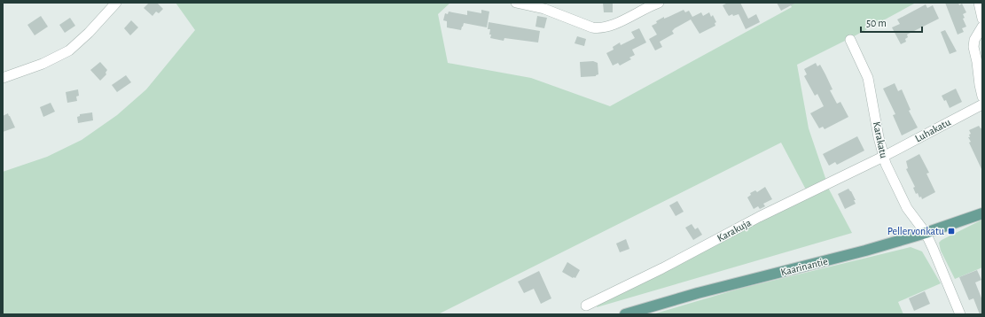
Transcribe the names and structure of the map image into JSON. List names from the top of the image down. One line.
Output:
{"streets":{"main road":["Kaarinantie"],"street":["Luhakatu","Karakatu","Karakuja"]},"crossings":[["Luhakatu","Karakatu"],["Luhakatu","Karakuja"],["Karakatu","Karakuja"],["Karakatu","Kaarinantie"]],"places":{"transit":["Pellervonkatu"]},"scale_bar":"50 m"}
